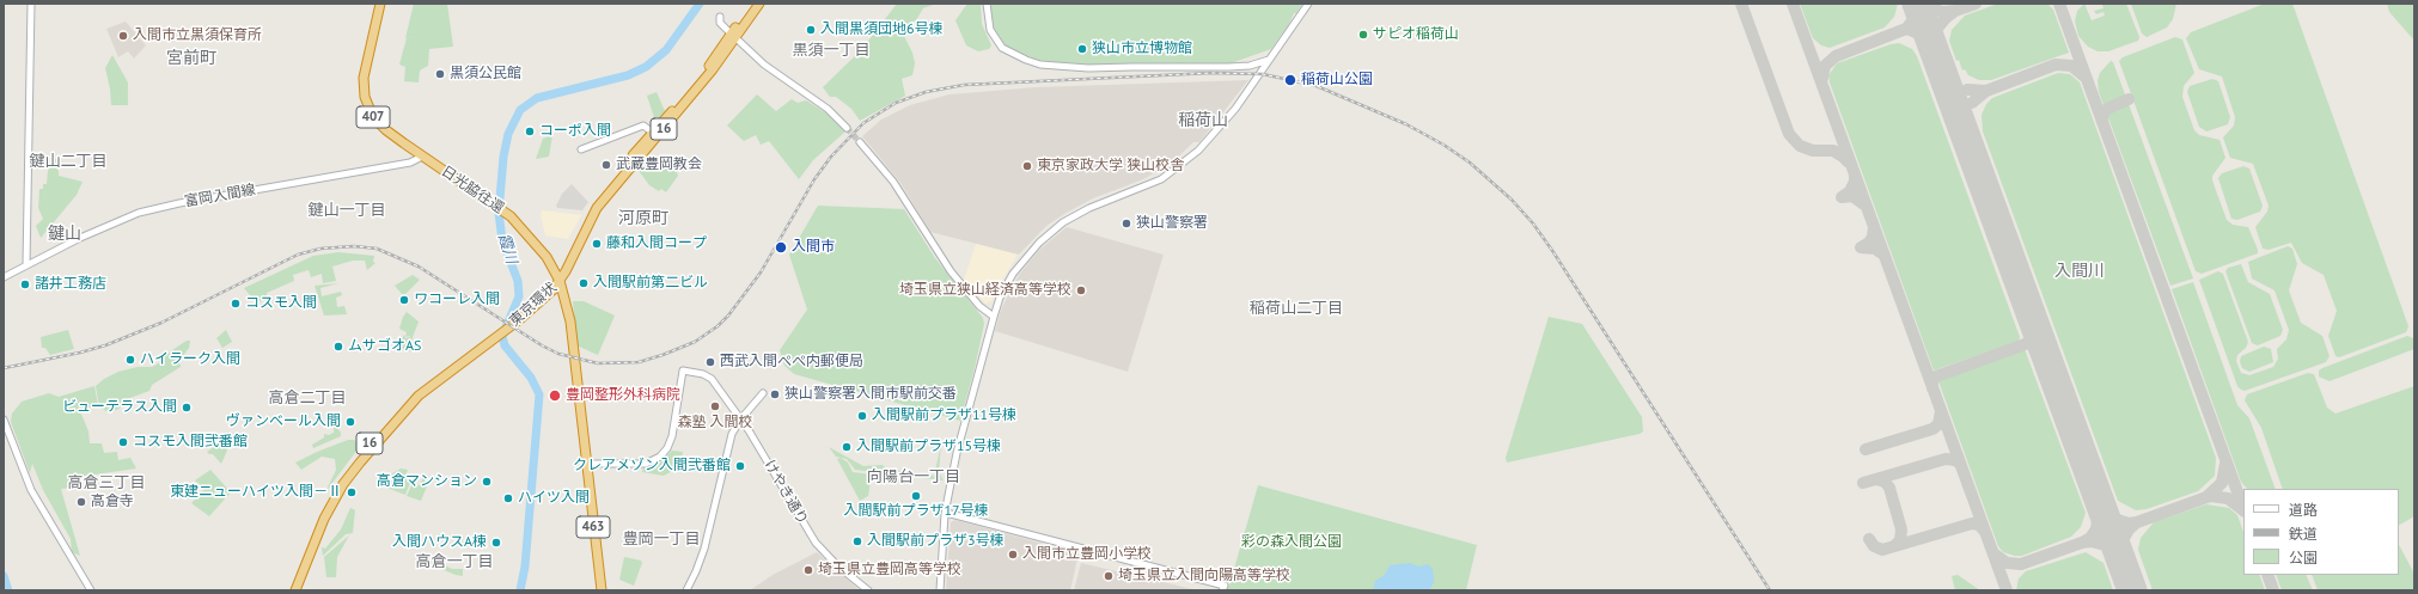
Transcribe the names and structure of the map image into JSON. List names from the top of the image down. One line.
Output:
{"streets":{"highway":["407","16","日光脇往還","東京環状","463"],"street":["富岡入間線","けやき通り"]},"crossings":[["日光脇往還","富岡入間線"],["日光脇往還","東京環状"],["日光脇往還","けやき通り"]],"districts":["黒須一丁目","宮前町","稲荷山","鍵山二丁目","鍵山一丁目","河原町","鍵山","入間川","稲荷山二丁目","高倉二丁目","向陽台一丁目","高倉三丁目","豊岡一丁目","高倉一丁目"],"water":["霞川"],"parks":["彩の森入間公園"],"places":["入間黒須団地6号棟","サピオ稲荷山","入間市立黒須保育所","狭山市立博物館","黒須公民館","稲荷山公園","コーポ入間","武蔵豊岡教会","東京家政大学 狭山校舎","狭山警察署","藤和入間コープ","入間市","入間駅前第二ビル","諸井工務店","埼玉県立狭山経済高等学校","ワコーレ入間","コスモ入間","ムサゴオAS","ハイラーク入間","西武入間ぺぺ内郵便局","狭山警察署入間市駅前交番","豊岡整形外科病院","森塾 入間校","ビューテラス入間","入間駅前プラザ11号棟","ヴァンベール入間","コスモ入間弐番館","入間駅前プラザ15号棟","クレアメゾン入間弐番館","高倉マンション","東建ニューハイツ入間－Ⅱ","入間駅前プラザ17号棟","ハイツ入間","高倉寺","入間駅前プラザ3号棟","入間ハウスA棟","入間市立豊岡小学校","埼玉県立豊岡高等学校","埼玉県立入間向陽高等学校"],"legend":["道路","鉄道","公園"]}
